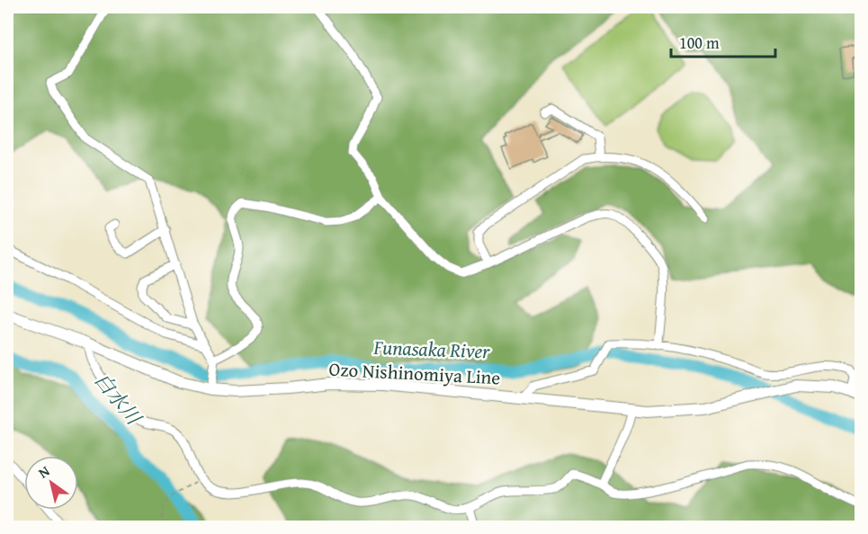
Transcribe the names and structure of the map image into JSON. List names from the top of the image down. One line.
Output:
{"streets":{"main road":["Ozo Nishinomiya Line"]},"water":["Funasaka River","白水川"],"scale_bar":"100 m","north":"top left"}
